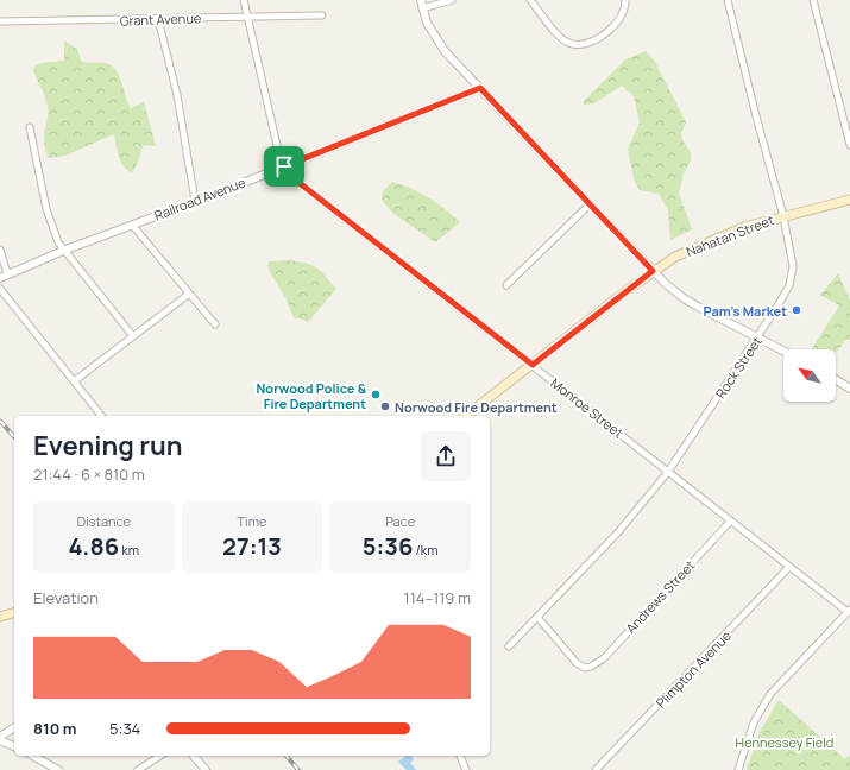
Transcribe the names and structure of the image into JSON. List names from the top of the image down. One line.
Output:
{"streets":{"main road":["Nahatan Street"],"street":["Grant Avenue","Railroad Avenue","Rock Street","Monroe Street","Andrews Street","Plimpton Avenue"]},"crossings":[["Railroad Avenue","Monroe Street"],["Nahatan Street","Rock Street"],["Nahatan Street","Monroe Street"],["Rock Street","Monroe Street"],["Rock Street","Andrews Street"],["Monroe Street","Andrews Street"],["Monroe Street","Plimpton Avenue"]],"parks":["Hennessey Field"],"places":["Pam's Market","Norwood Police & Fire Department","Norwood Fire Department"],"north":"top left","page":{"heading":["Evening run","21:44 · 6 × 810 m"],"stats":[["Distance","4.86 km"],["Time","27:13"],["Pace","5:36 /km"]],"chart":["Elevation","114–119 m"],"list":[{"name":"810 m","note":"5:34"}]}}
